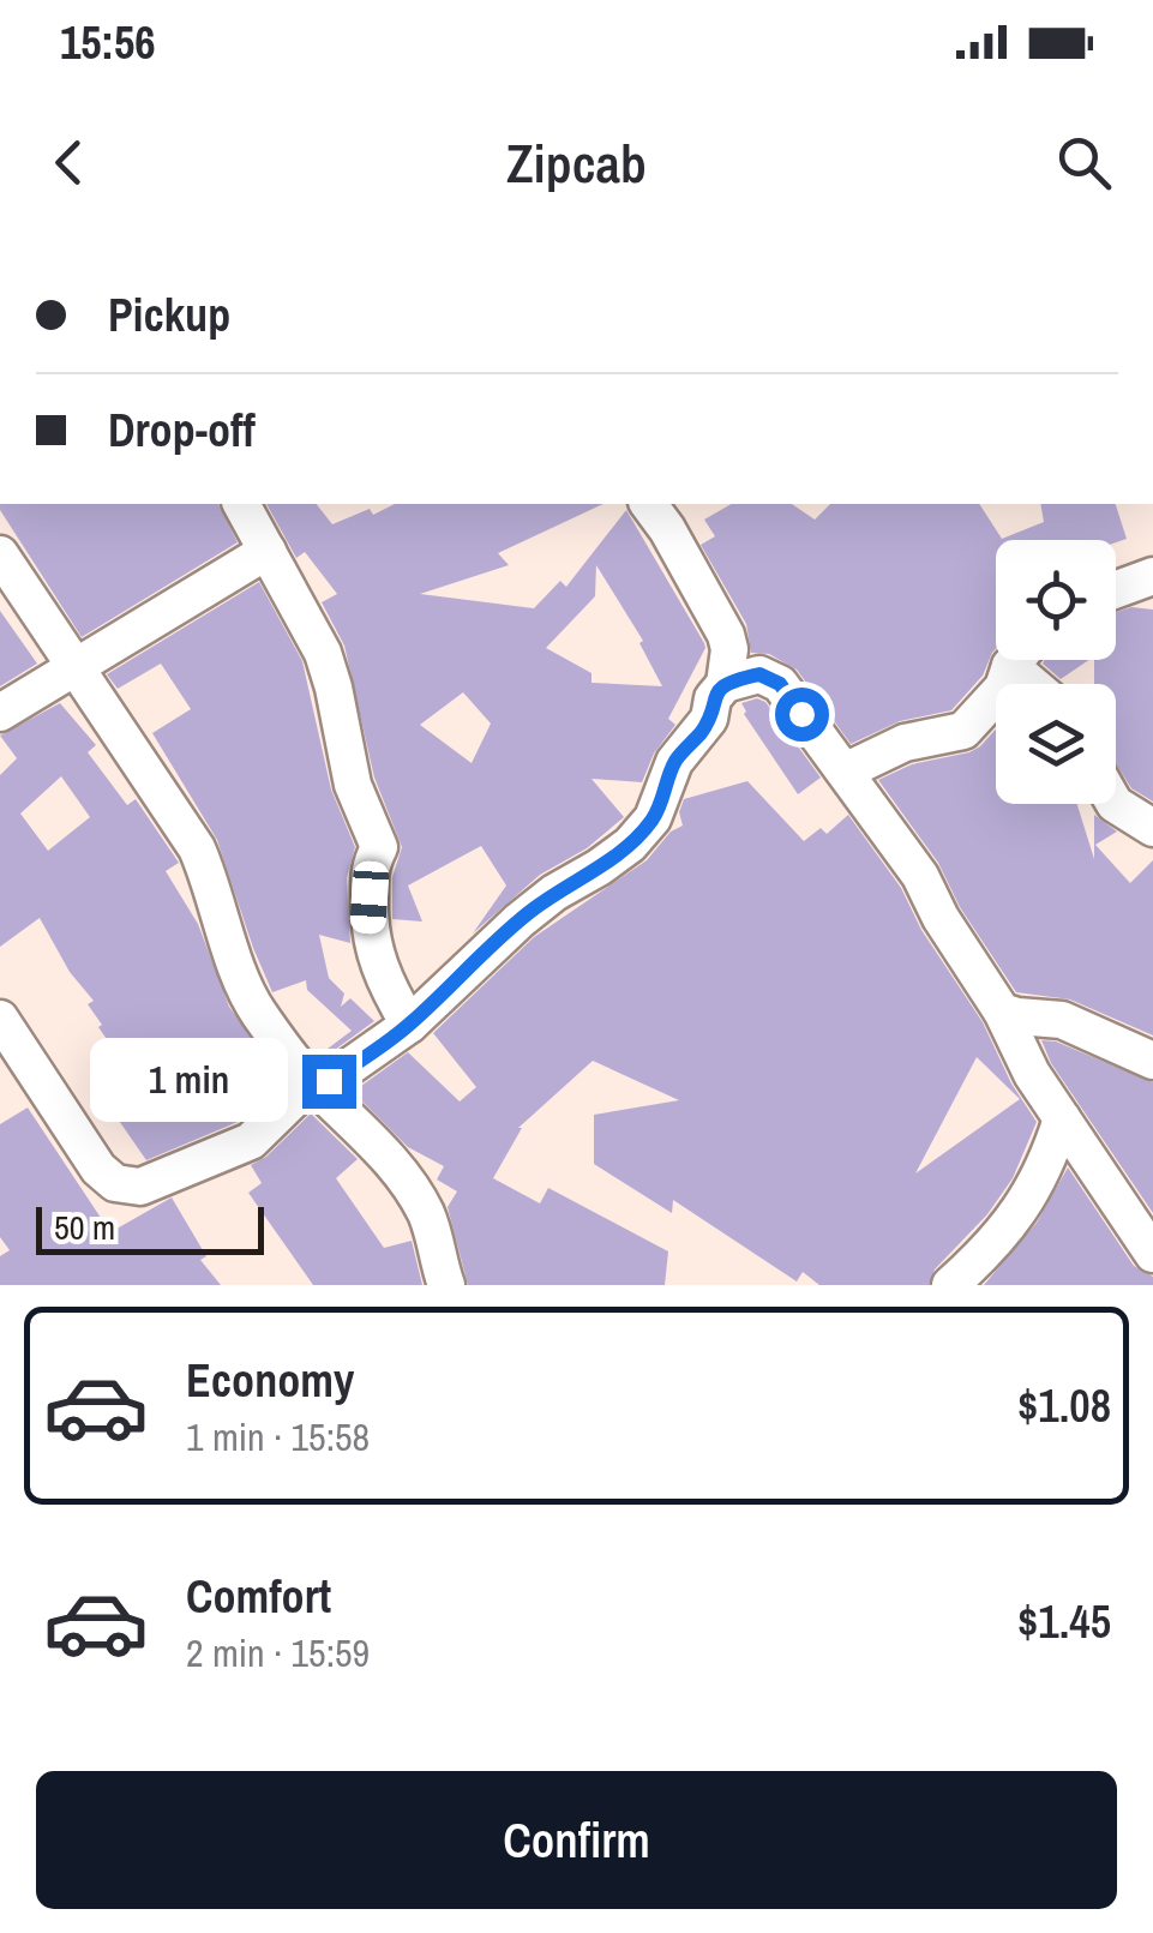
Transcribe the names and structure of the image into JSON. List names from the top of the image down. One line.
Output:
{"scale_bar":"50 m","page":{"status":"15:56","header":"Zipcab","banner":["Pickup","Drop-off"],"bubble":"1 min","scale":"50 m","list":[{"name":"Economy","note":"1 min · 15:58","value":"$1.08"},{"name":"Comfort","note":"2 min · 15:59","value":"$1.45"}],"buttons":"Confirm"}}
